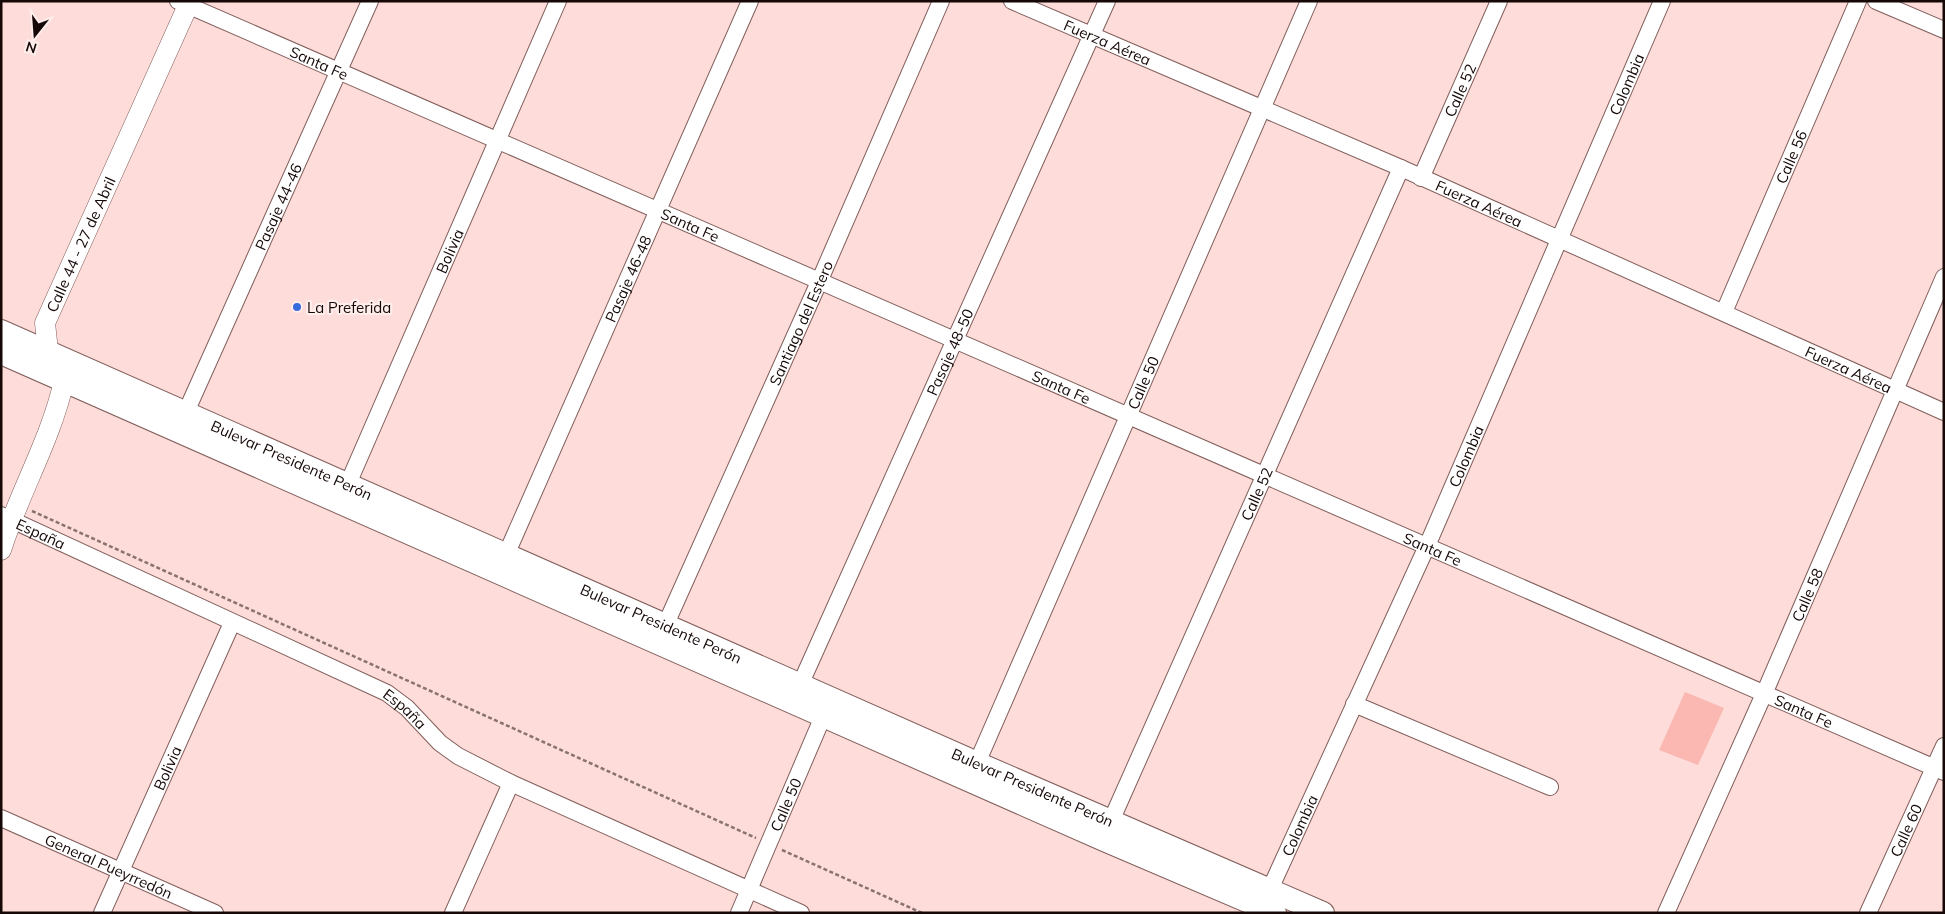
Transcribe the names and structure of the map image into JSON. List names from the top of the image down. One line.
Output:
{"streets":{"main road":["Bulevar Presidente Perón"],"street":["Fuerza Aérea","Santa Fe","Colombia","Calle 52","Calle 56","Pasaje 44-46","Calle 44 - 27 de Abril","Bolivia","Pasaje 46-48","Santiago del Estero","Pasaje 48-50","Calle 50","España","Calle 58","Calle 60","General Pueyrredón"]},"crossings":[["Fuerza Aérea","Colombia"],["Fuerza Aérea","Calle 52"],["Fuerza Aérea","Calle 56"],["Fuerza Aérea","Pasaje 48-50"],["Fuerza Aérea","Calle 50"],["Fuerza Aérea","Calle 58"],["Santa Fe","Colombia"],["Santa Fe","Calle 52"],["Santa Fe","Pasaje 44-46"],["Santa Fe","Calle 44 - 27 de Abril"],["Santa Fe","Bolivia"],["Santa Fe","Pasaje 46-48"],["Santa Fe","Santiago del Estero"],["Santa Fe","Pasaje 48-50"],["Santa Fe","Calle 50"],["Santa Fe","Calle 58"],["Santa Fe","Calle 60"],["Colombia","Bulevar Presidente Perón"],["Calle 52","Bulevar Presidente Perón"],["Pasaje 44-46","Bulevar Presidente Perón"],["Calle 44 - 27 de Abril","Bulevar Presidente Perón"],["Bolivia","Bulevar Presidente Perón"],["Bolivia","España"],["Bolivia","General Pueyrredón"],["Pasaje 46-48","Bulevar Presidente Perón"],["Santiago del Estero","Bulevar Presidente Perón"],["Pasaje 48-50","Bulevar Presidente Perón"],["Calle 50","Bulevar Presidente Perón"],["Calle 50","España"]],"places":["La Preferida"],"north":"bottom"}
